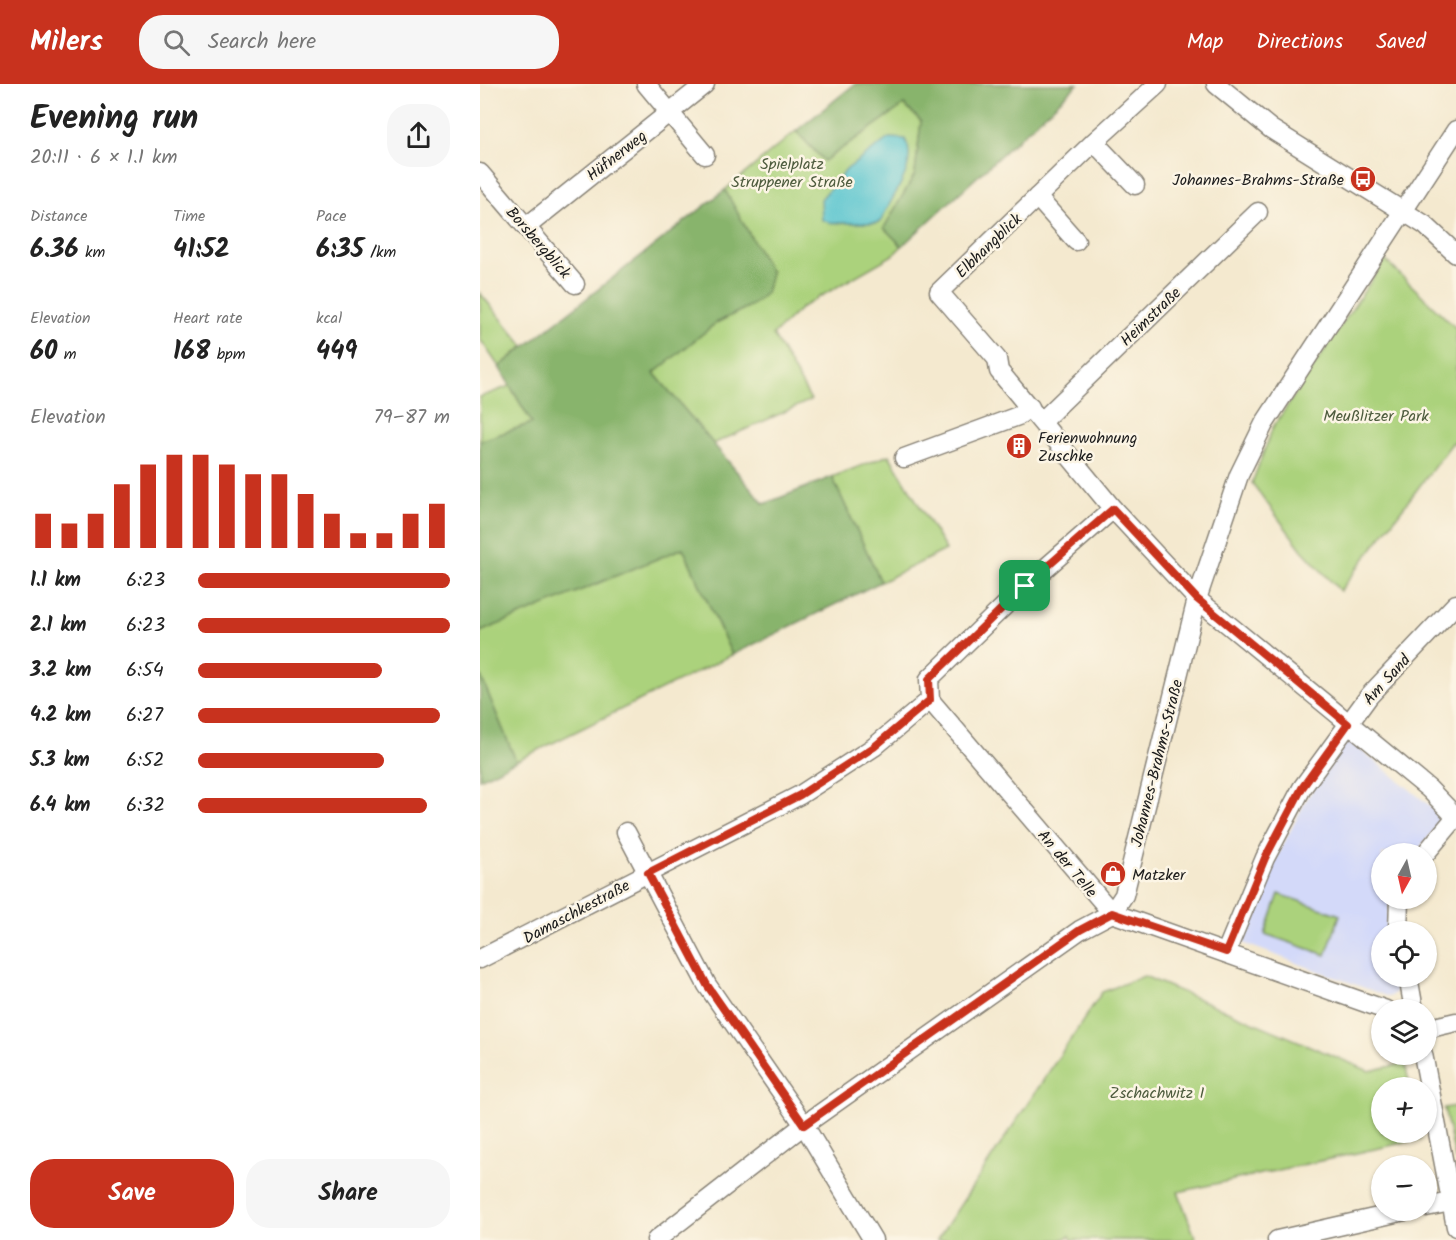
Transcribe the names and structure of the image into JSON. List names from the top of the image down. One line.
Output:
{"streets":{"street":["Hüfnerweg","Borsbergblick","Elbhangblick","Heimstraße","Am Sand","Johannes-Brahms-Straße","An der Telle","Damaschkestraße"]},"crossings":[["Hüfnerweg","Borsbergblick"],["Elbhangblick","Heimstraße"],["Johannes-Brahms-Straße","An der Telle"],["An der Telle","Damaschkestraße"]],"parks":["Spielplatz Struppener Straße","Meußlitzer Park","Zschachwitz I"],"places":{"bus stop":["Johannes-Brahms-Straße"],"building":["Ferienwohnung Zuschke"],"shop":["Matzker"]},"north":"bottom","page":{"header":"Milers","search":"Search here","nav":["Map","Directions","Saved"],"heading":["Evening run","20:11 · 6 × 1.1 km"],"stats":[["Distance","6.36 km"],["Time","41:52"],["Pace","6:35 /km"],["Elevation","60 m"],["Heart rate","168 bpm"],["kcal","449"]],"chart":["Elevation","79–87 m"],"list":[{"name":"1.1 km","note":"6:23"},{"name":"2.1 km","note":"6:23"},{"name":"3.2 km","note":"6:54"},{"name":"4.2 km","note":"6:27"},{"name":"5.3 km","note":"6:52"},{"name":"6.4 km","note":"6:32"}],"map_buttons":["+","−"],"buttons":["Save","Share"]}}
